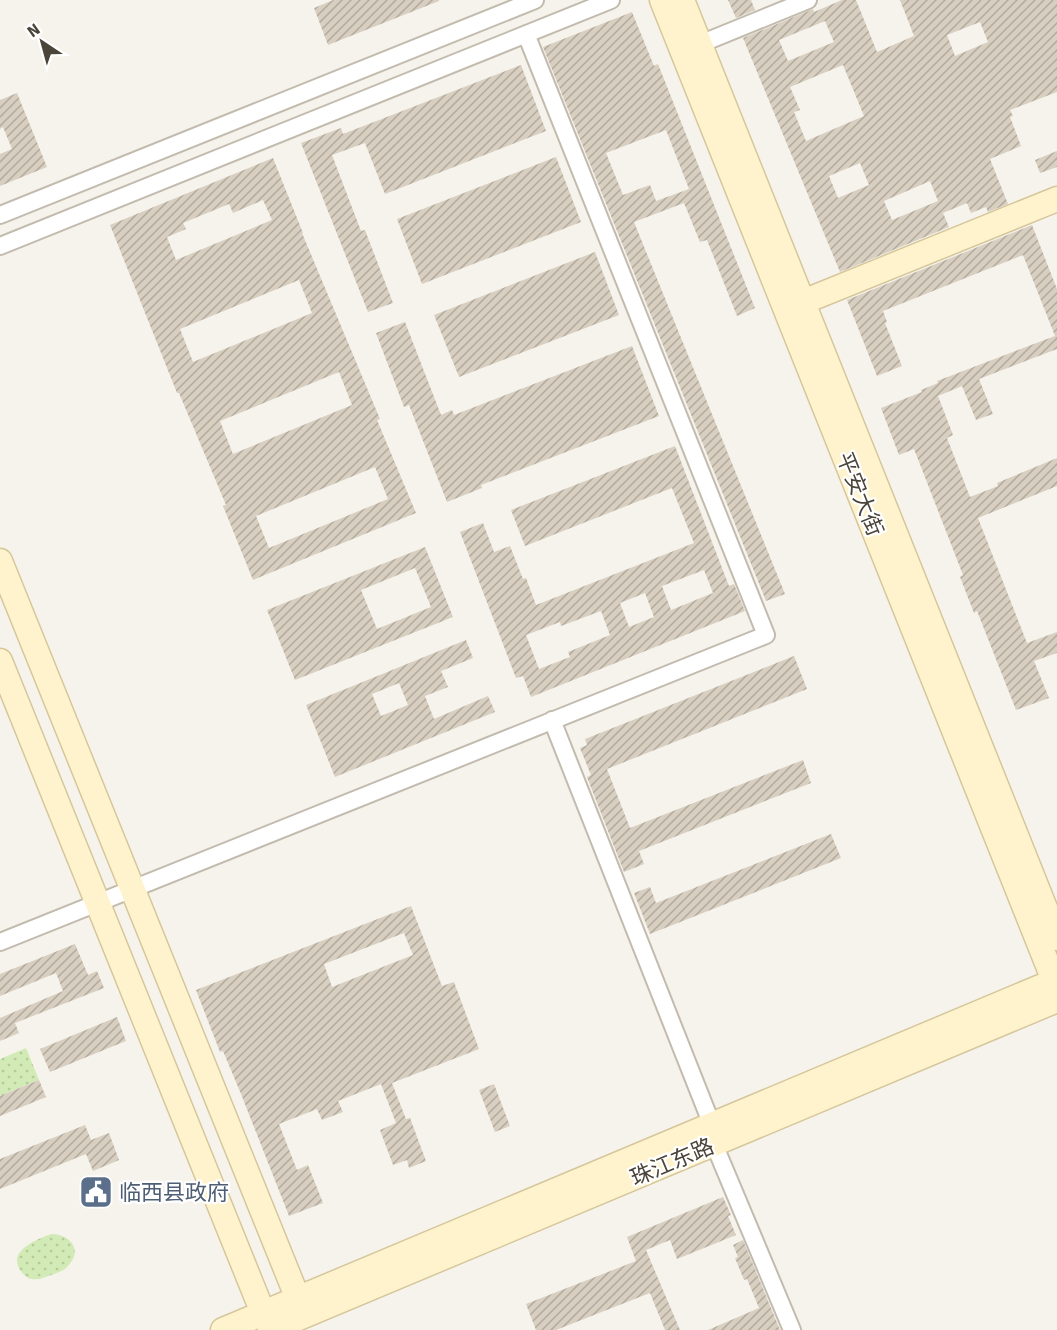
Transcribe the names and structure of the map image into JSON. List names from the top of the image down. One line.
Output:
{"streets":{"main road":["平安大街","珠江东路"]},"crossings":[["平安大街","珠江东路"]],"places":{"public building":["临西县政府"]},"north":"top left"}
